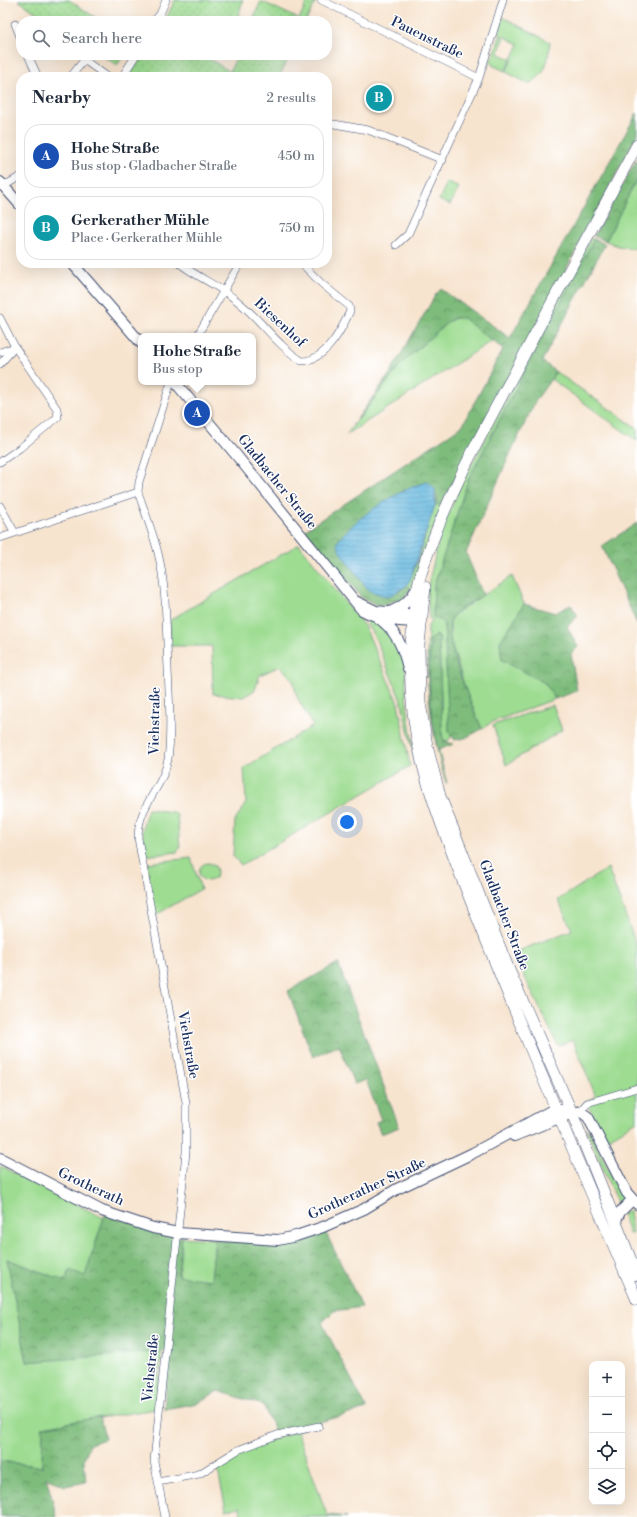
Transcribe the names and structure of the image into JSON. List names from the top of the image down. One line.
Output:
{"streets":{"main road":["Gladbacher Straße"],"street":["Pauenstraße","Biesenhof","Viehstraße","Grotherath","Grotherather Straße"]},"crossings":[["Gladbacher Straße","Grotherather Straße"],["Viehstraße","Grotherath"],["Viehstraße","Grotherather Straße"],["Grotherath","Grotherather Straße"]],"page":{"search":"Search here","heading":["Nearby","2 results"],"pins":["B","A"],"list":[{"mark":"A","name":"Hohe Straße","note":"Bus stop · Gladbacher Straße","value":"450 m"},{"mark":"B","name":"Gerkerather Mühle","note":"Place · Gerkerather Mühle","value":"750 m"}],"popup":["Hohe Straße","Bus stop"],"map_buttons":["+","−"]}}
